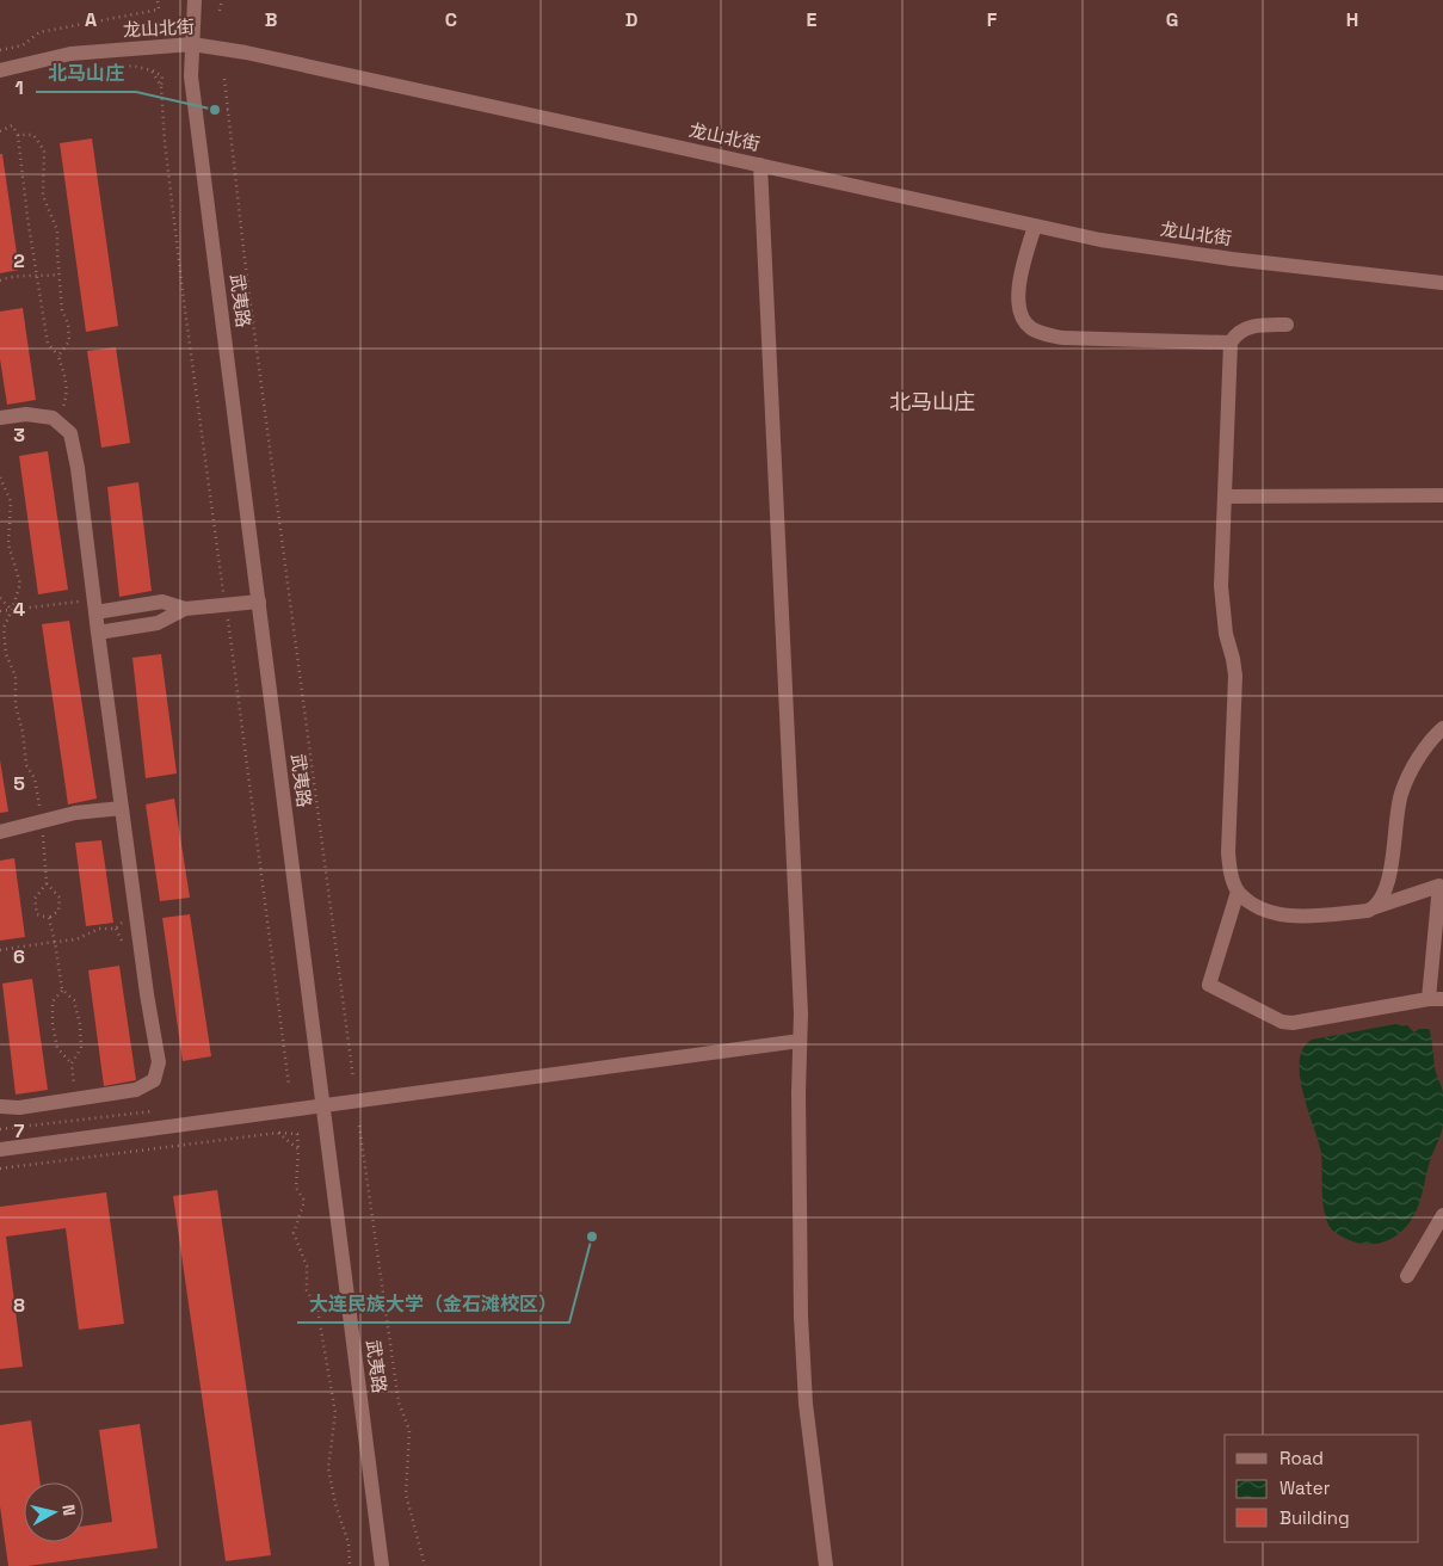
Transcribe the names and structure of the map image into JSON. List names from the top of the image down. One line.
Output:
{"streets":{"street":["龙山北街","武夷路"]},"crossings":[["龙山北街","武夷路"]],"districts":["北马山庄"],"places":["北马山庄","大连民族大学（金石滩校区）"],"legend":["Road","Water","Building"],"north":"right","grid":{"columns":["A","B","C","D","E","F","G","H"],"rows":["1","2","3","4","5","6","7","8"]}}
